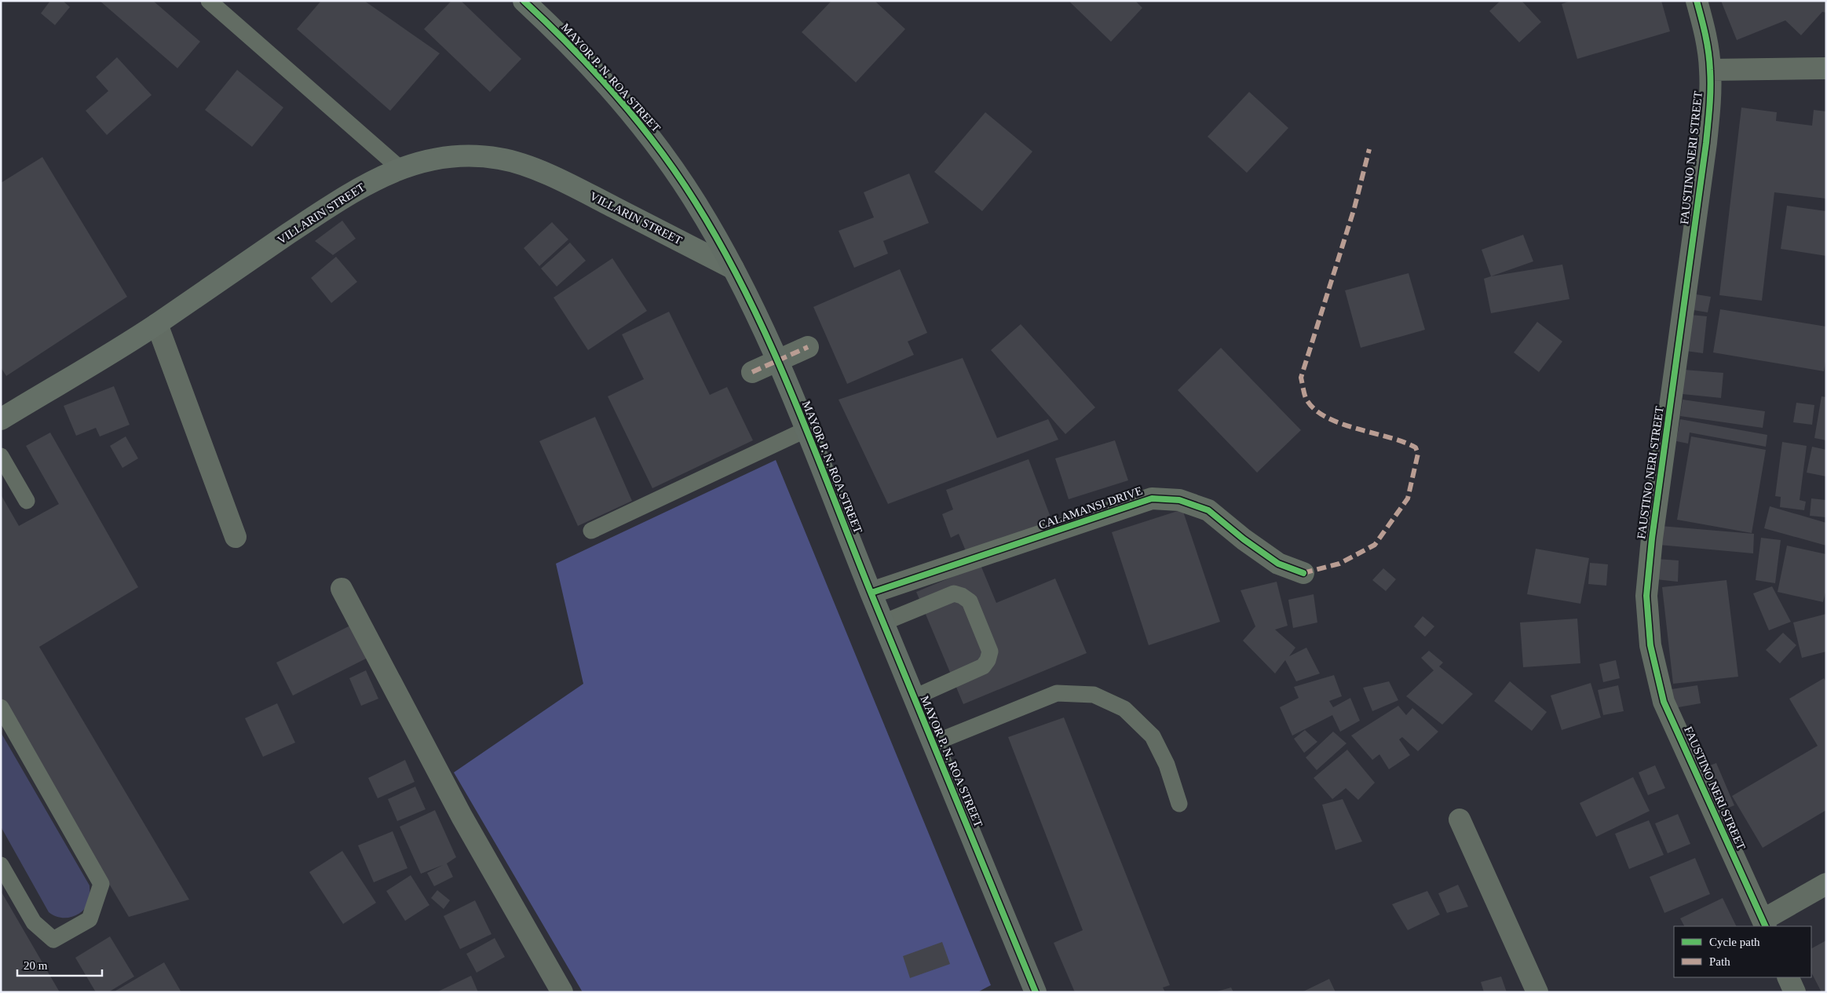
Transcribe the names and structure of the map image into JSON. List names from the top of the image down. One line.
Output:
{"streets":{"main road":["MAYOR P. N. ROA STREET","VILLARIN STREET"],"street":["FAUSTINO NERI STREET","CALAMANSI DRIVE"]},"crossings":[["MAYOR P. N. ROA STREET","VILLARIN STREET"],["MAYOR P. N. ROA STREET","CALAMANSI DRIVE"]],"legend":["Cycle path","Path"],"scale_bar":"20 m"}
